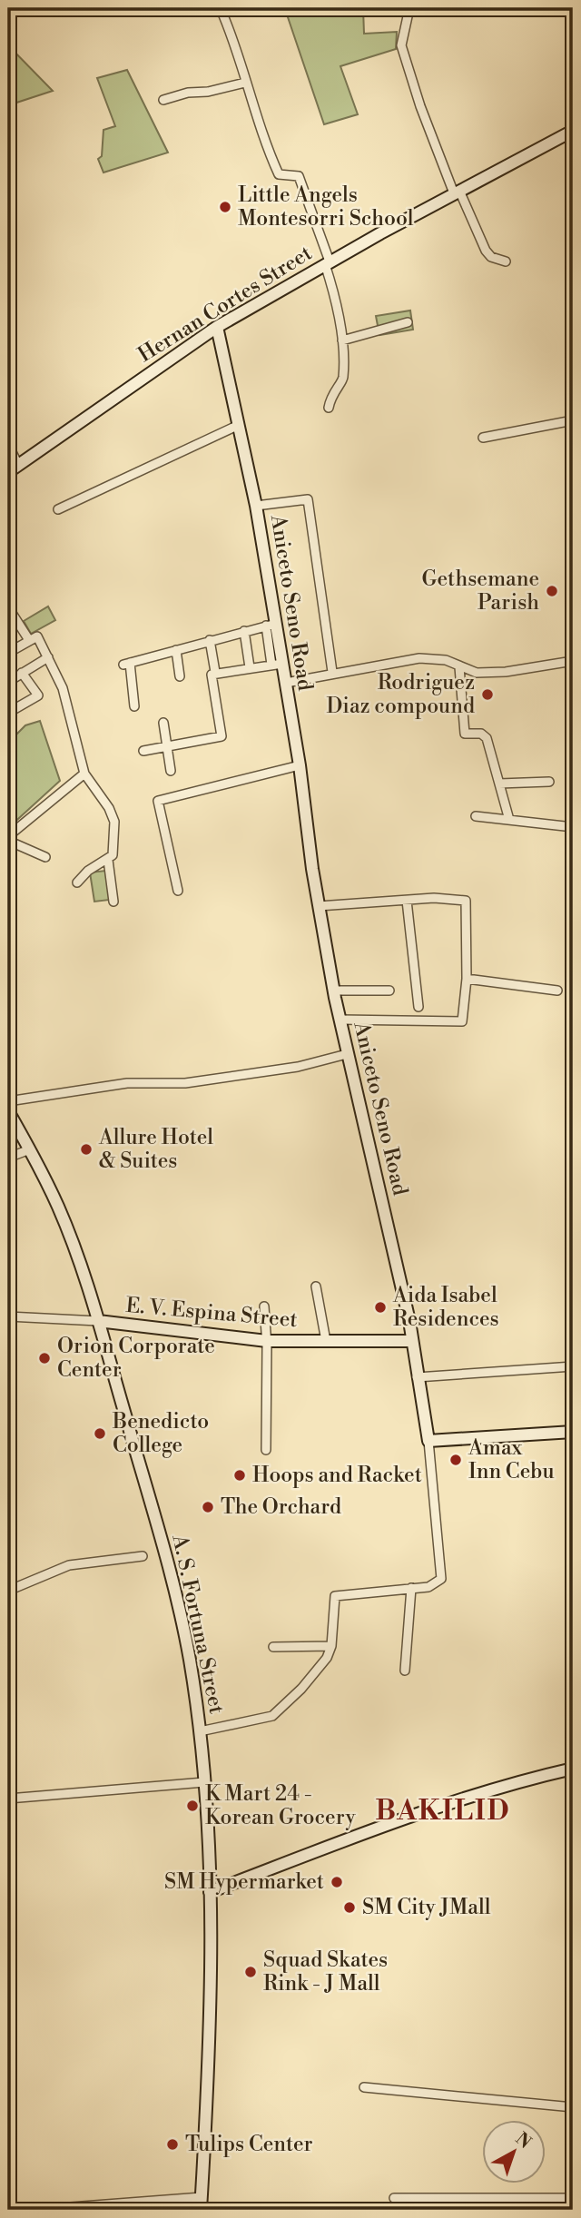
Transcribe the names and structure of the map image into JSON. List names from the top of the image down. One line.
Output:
{"streets":{"street":["Hernan Cortes Street","Aniceto Seno Road","E. V. Espina Street","A. S. Fortuna Street"]},"crossings":[["Hernan Cortes Street","Aniceto Seno Road"],["Aniceto Seno Road","E. V. Espina Street"],["E. V. Espina Street","A. S. Fortuna Street"]],"districts":["BAKILID"],"places":["Little Angels Montesorri School","Gethsemane Parish","Rodriguez Diaz compound","Allure Hotel & Suites","Aida Isabel Residences","Orion Corporate Center","Benedicto College","Amax Inn Cebu","Hoops and Racket","The Orchard","K Mart 24 - Korean Grocery","SM Hypermarket","SM City JMall","Squad Skates Rink - J Mall","Tulips Center"],"north":"top right"}
